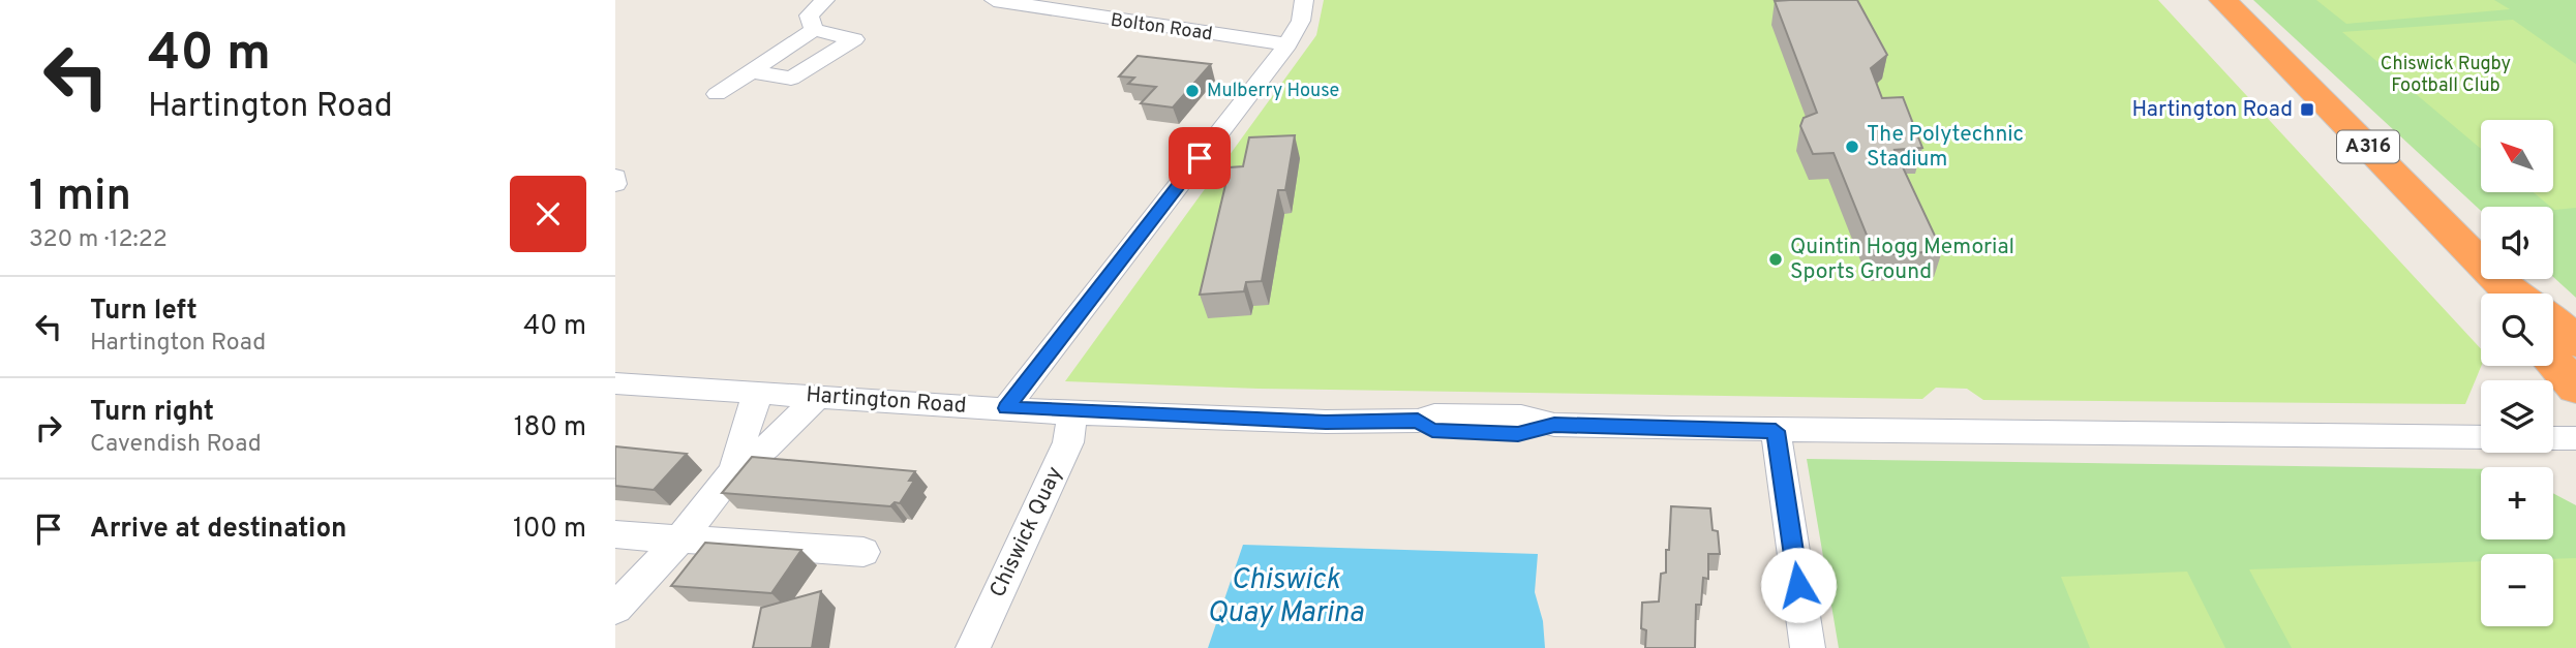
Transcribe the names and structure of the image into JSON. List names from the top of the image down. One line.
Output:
{"streets":{"highway":["A316"],"street":["Bolton Road","Hartington Road","Chiswick Quay"]},"crossings":[["Hartington Road","Chiswick Quay"]],"water":["Chiswick Quay Marina"],"parks":["Chiswick Rugby Football Club"],"places":{"other":["Mulberry House","The Polytechnic Stadium","Quintin Hogg Memorial Sports Ground"],"transit":["Hartington Road"]},"north":"top left","page":{"turn":["40 m","Hartington Road"],"map_buttons":["+","−"],"heading":["1 min","320 m · 12:22"],"list":[{"name":"Turn left","note":"Hartington Road","value":"40 m"},{"name":"Turn right","note":"Cavendish Road","value":"180 m"},{"name":"Arrive at destination","value":"100 m"}]}}
